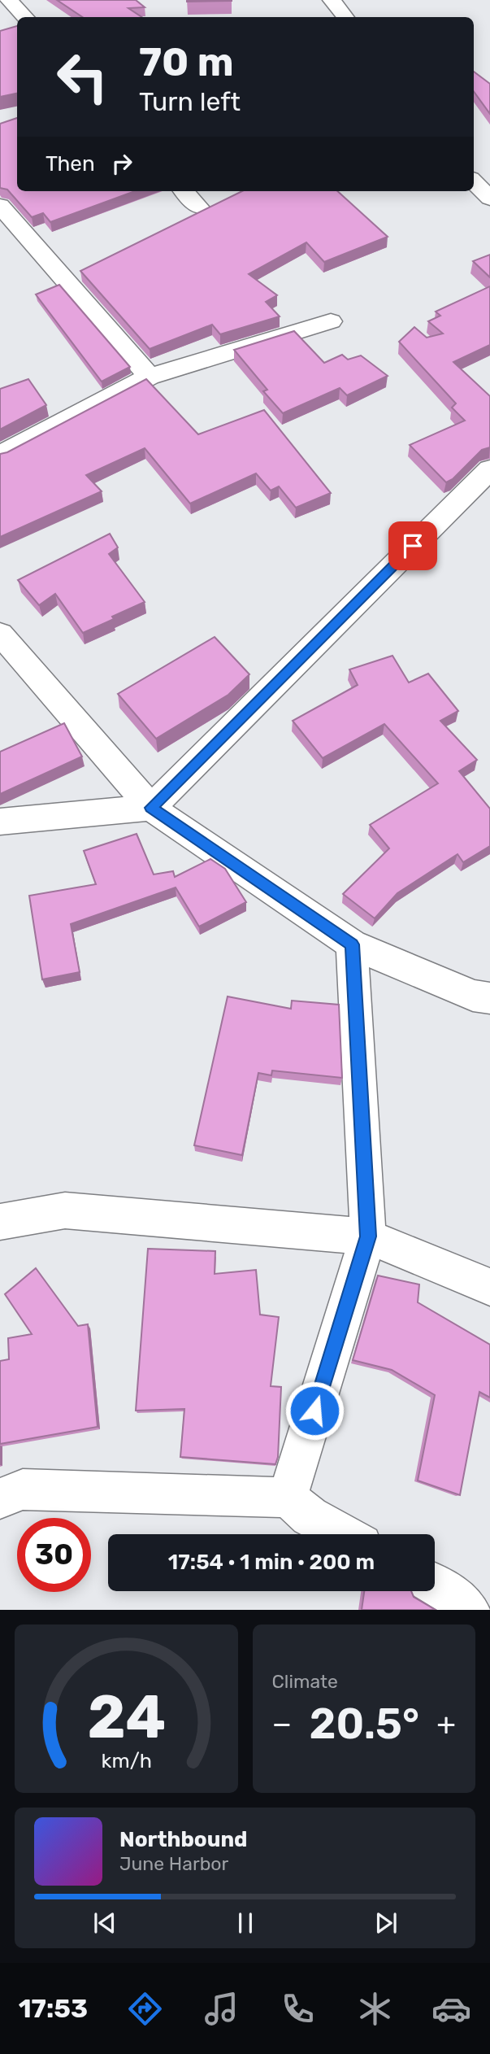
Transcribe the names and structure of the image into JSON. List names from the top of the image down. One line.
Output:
{"page":{"turn":["70 m","Turn left"],"then":"Then","limit":"30","trip":"17:54 · 1 min · 200 m","tile":"Climate","heat":["−","20.5°","+"],"song":["Northbound","June Harbor"],"tabs":"17:53","gauge":["24","km/h"]}}
